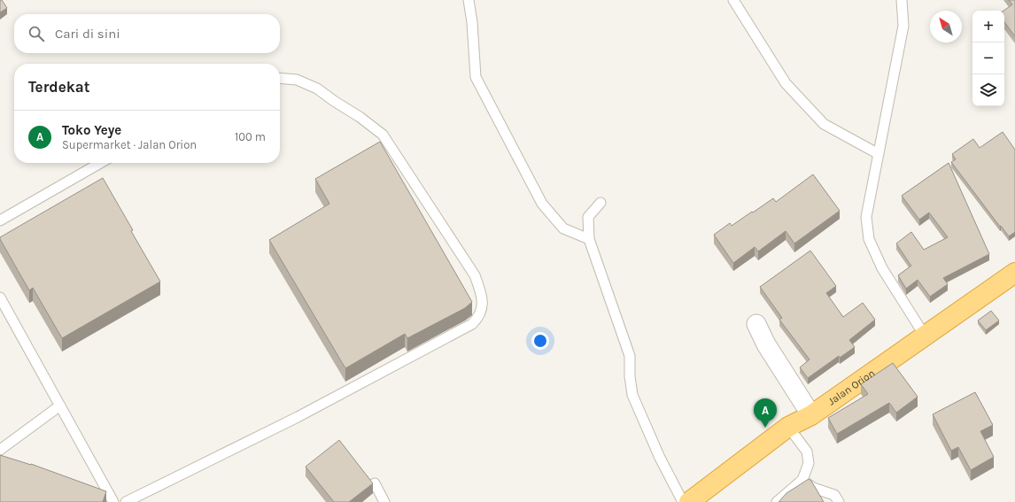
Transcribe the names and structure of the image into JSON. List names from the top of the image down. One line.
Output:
{"streets":{"highway":["Jalan Orion"]},"north":"top left","page":{"map_buttons":["+","−"],"search":"Cari di sini","heading":"Terdekat","list":[{"mark":"A","name":"Toko Yeye","note":"Supermarket · Jalan Orion","value":"100 m"}],"pins":"A"}}
